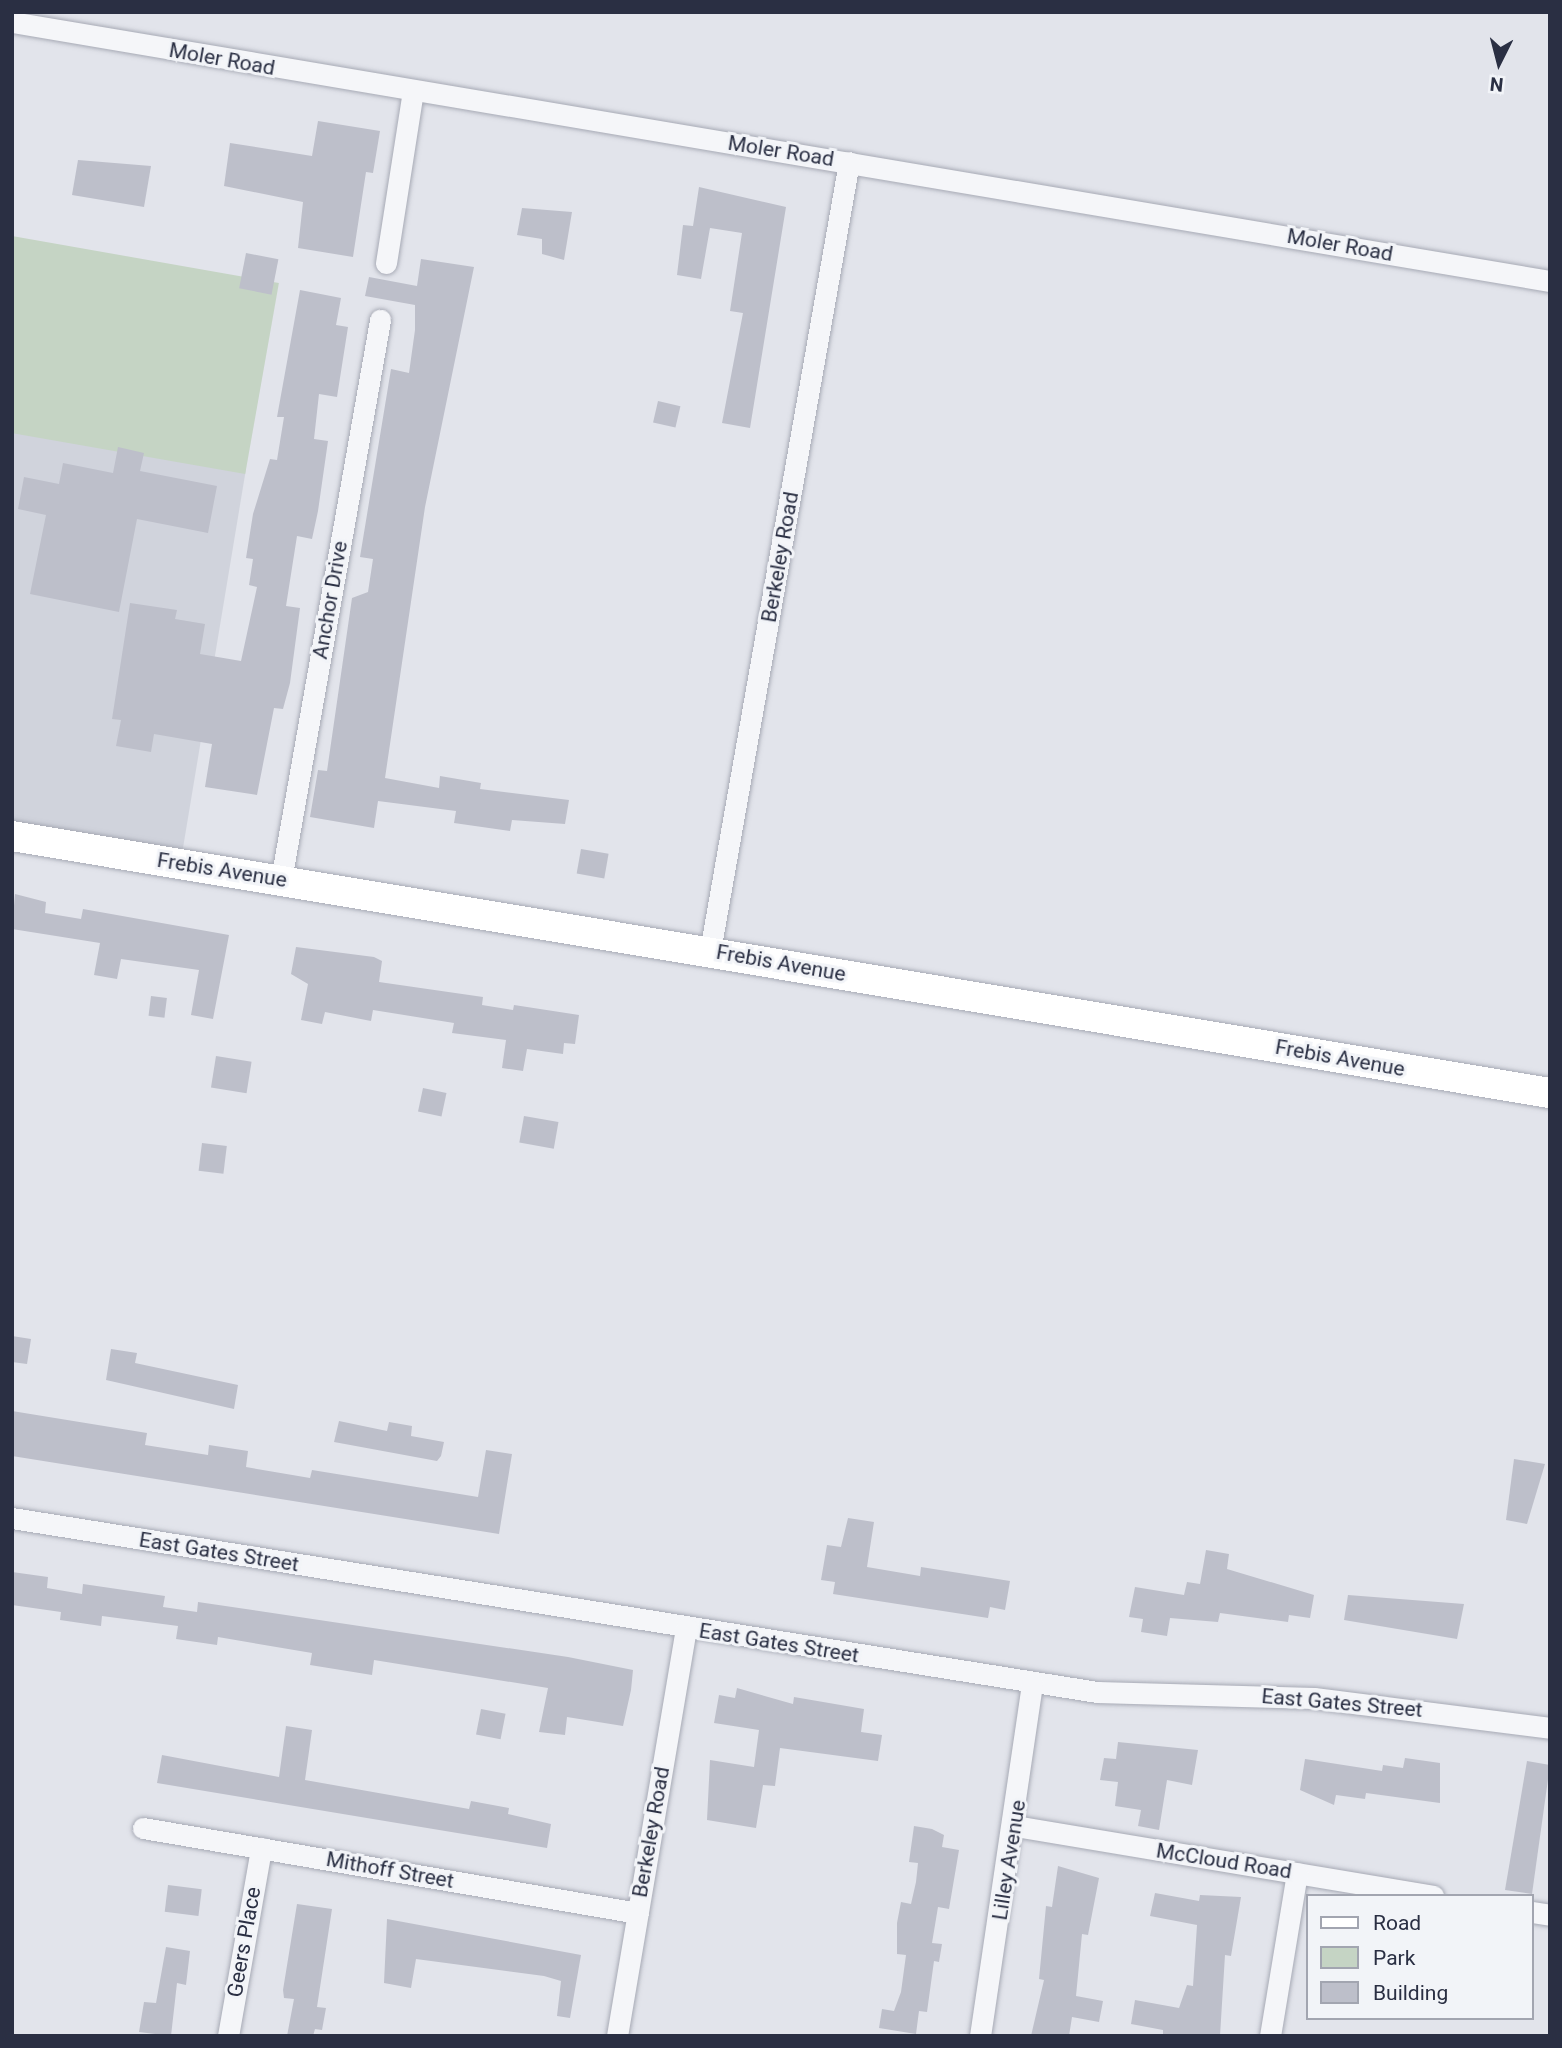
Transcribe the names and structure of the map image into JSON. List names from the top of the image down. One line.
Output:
{"streets":{"main road":["Frebis Avenue"],"street":["Moler Road","Berkeley Road","Anchor Drive","East Gates Street","Lilley Avenue","McCloud Road","Mithoff Street","Geers Place"]},"crossings":[["Moler Road","Berkeley Road"],["Berkeley Road","Frebis Avenue"],["Berkeley Road","East Gates Street"],["Berkeley Road","Mithoff Street"],["Anchor Drive","Frebis Avenue"],["East Gates Street","Lilley Avenue"],["Lilley Avenue","McCloud Road"],["Mithoff Street","Geers Place"]],"legend":["Road","Park","Building"],"north":"bottom"}
